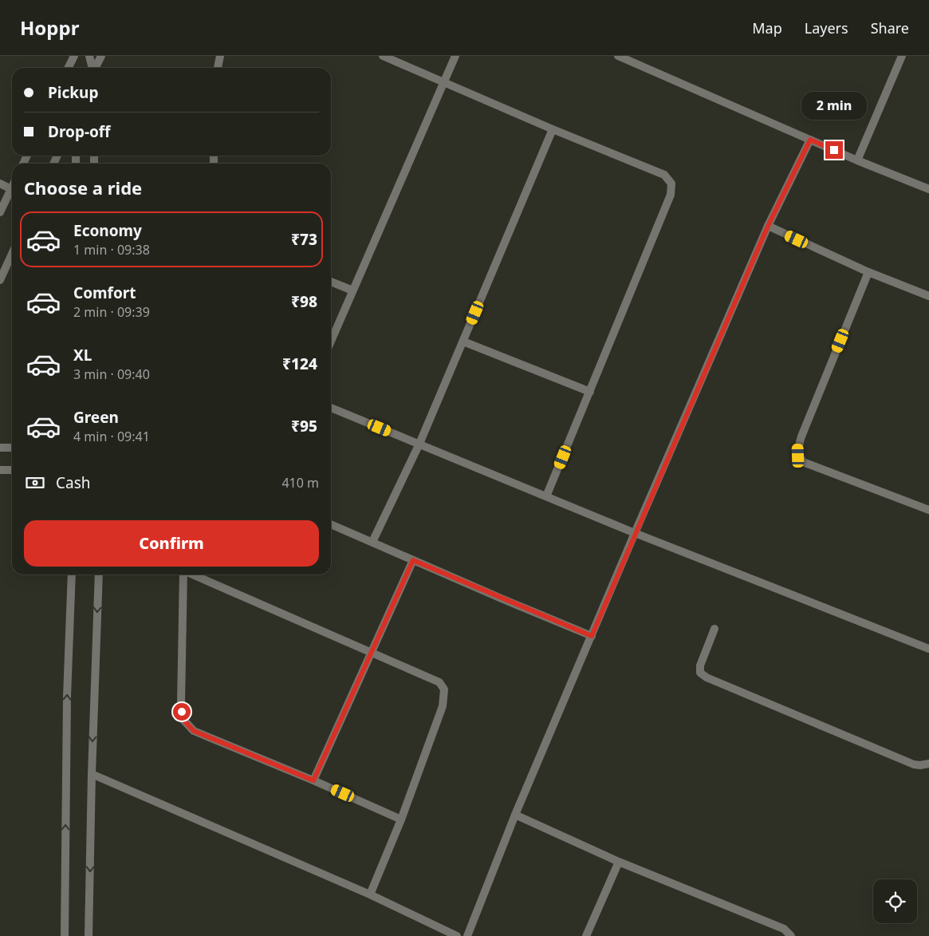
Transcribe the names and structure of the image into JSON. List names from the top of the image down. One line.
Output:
{"page":{"header":"Hoppr","nav":["Map","Layers","Share"],"banner":["Pickup","Drop-off"],"bubble":"2 min","heading":"Choose a ride","list":[{"name":"Economy","note":"1 min · 09:38","value":"₹73"},{"name":"Comfort","note":"2 min · 09:39","value":"₹98"},{"name":"XL","note":"3 min · 09:40","value":"₹124"},{"name":"Green","note":"4 min · 09:41","value":"₹95"}],"pay":["Cash","410 m"],"buttons":"Confirm"}}
